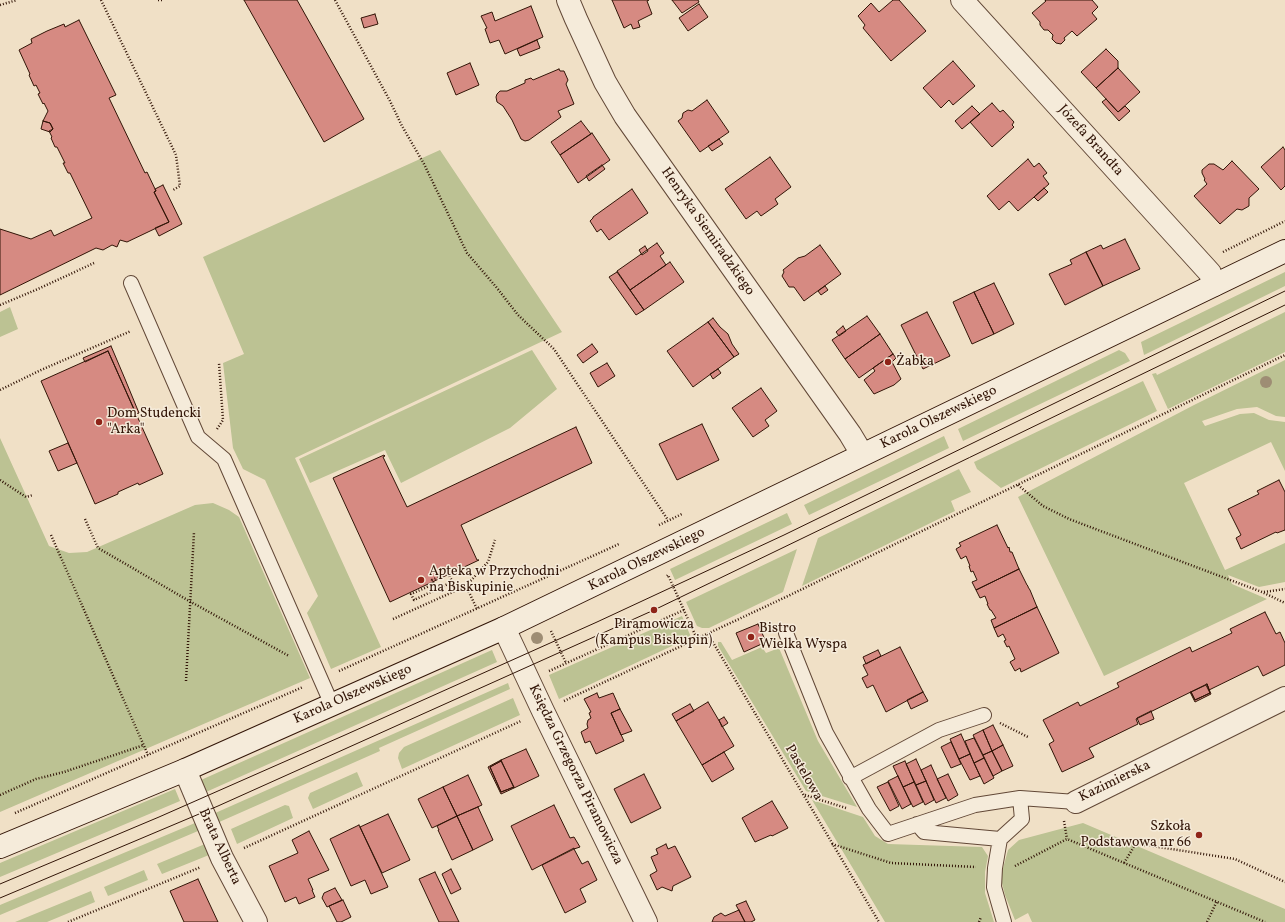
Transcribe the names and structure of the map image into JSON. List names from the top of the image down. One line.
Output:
{"streets":{"street":["Józefa Brandta","Henryka Siemiradzkiego","Karola Olszewskiego","Księdza Grzegorza Piramowicza","Kazimierska","Brata Alberta"],"path":["Pastelowa"]},"crossings":[["Józefa Brandta","Karola Olszewskiego"],["Henryka Siemiradzkiego","Karola Olszewskiego"],["Karola Olszewskiego","Księdza Grzegorza Piramowicza"],["Karola Olszewskiego","Brata Alberta"]],"places":["Żabka","Dom Studencki \"Arka\"","Apteka w Przychodni na Biskupinie","Piramowicza (Kampus Biskupin)","Bistro Wielka Wyspa","Szkoła Podstawowa nr 66"]}
